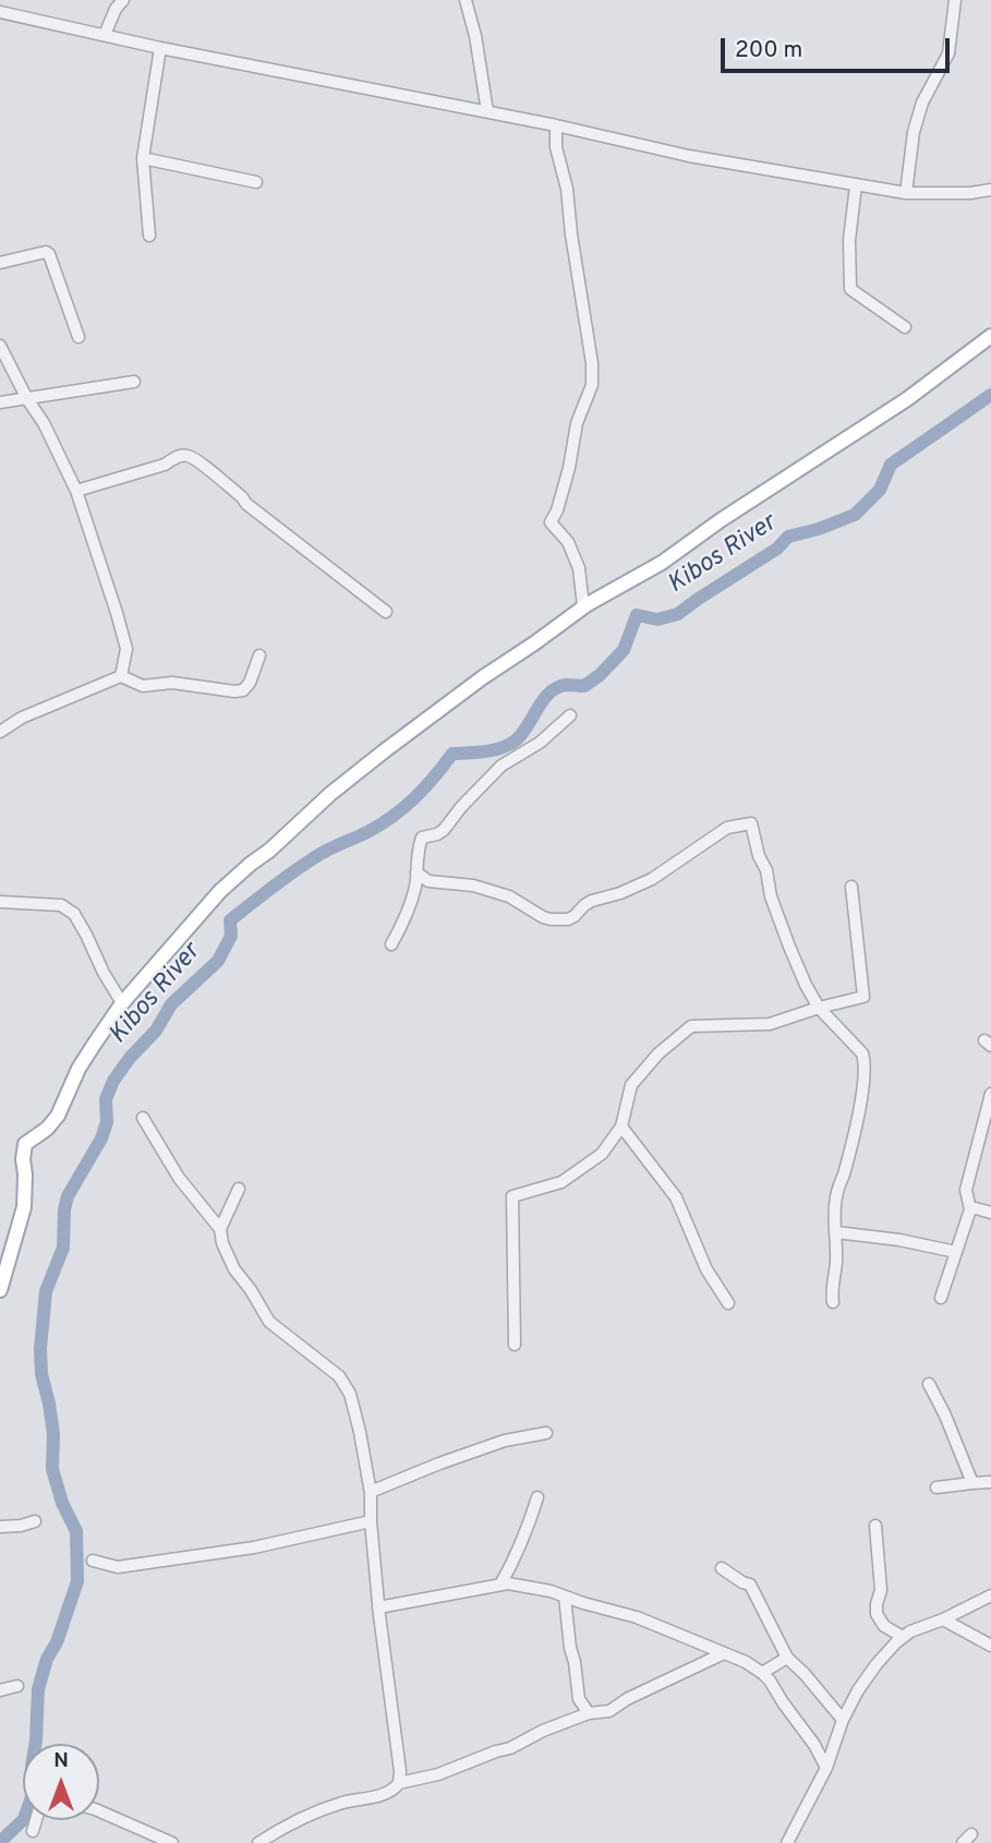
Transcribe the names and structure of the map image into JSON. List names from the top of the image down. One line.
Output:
{"water":["Kibos River"],"scale_bar":"200 m","north":"top"}
